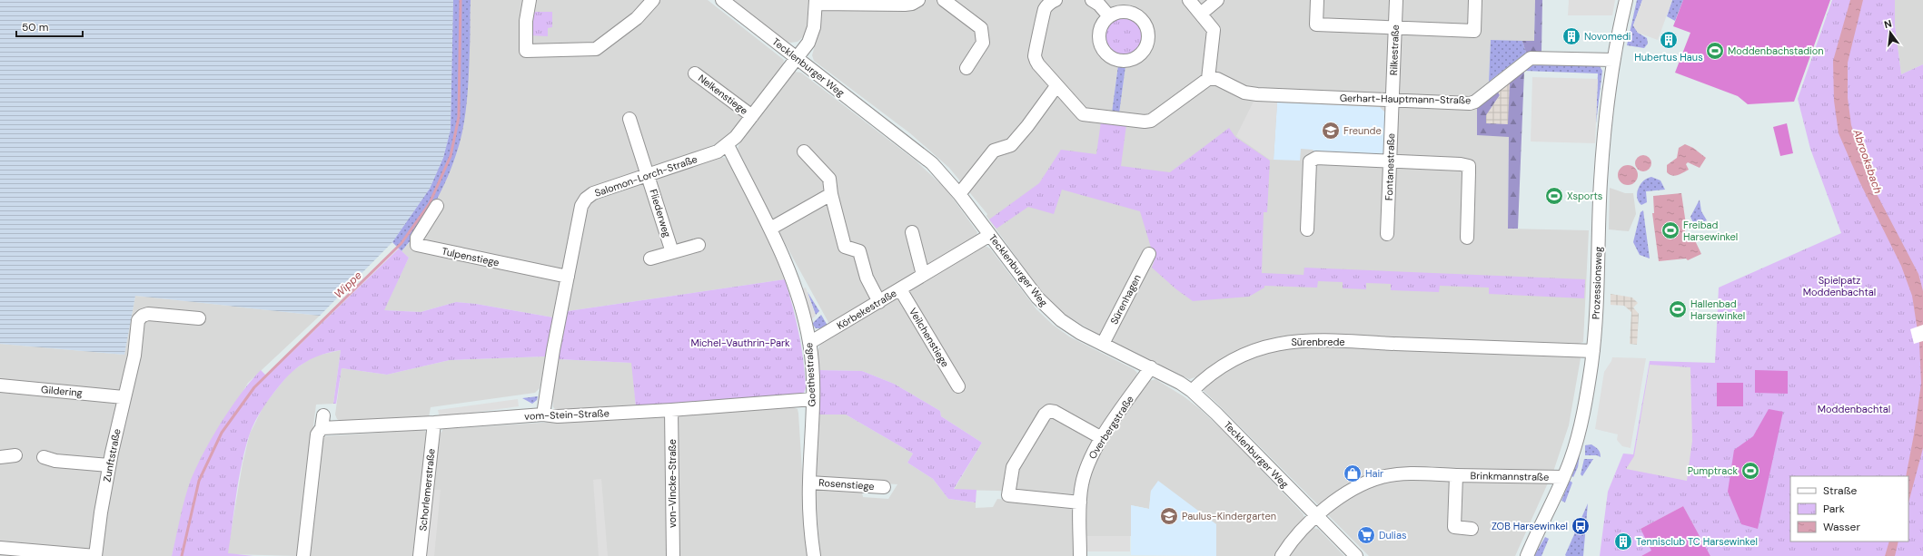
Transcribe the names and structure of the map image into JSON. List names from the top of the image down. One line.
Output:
{"streets":{"street":["Rilkestraße","Tecklenburger Weg","Nelkenstiege","Gerhart-Hauptmann-Straße","Fontanestraße","Salomon-Lorch-Straße","Fliederweg","Tulpenstiege","Prozessionsweg","Sürenhagen","Körbekestraße","Veilchenstiege","Sürenbrede","Goethestraße","Gildering","vom-Stein-Straße","Overbergstraße","Zunftstraße","Brinkmannstraße","von-Vincke-Straße","Rosenstiege","Schorlemerstraße"]},"crossings":[["Rilkestraße","Gerhart-Hauptmann-Straße"],["Rilkestraße","Fontanestraße"],["Tecklenburger Weg","Salomon-Lorch-Straße"],["Tecklenburger Weg","Sürenhagen"],["Tecklenburger Weg","Körbekestraße"],["Tecklenburger Weg","Sürenbrede"],["Tecklenburger Weg","Overbergstraße"],["Tecklenburger Weg","Brinkmannstraße"],["Nelkenstiege","Salomon-Lorch-Straße"],["Gerhart-Hauptmann-Straße","Fontanestraße"],["Gerhart-Hauptmann-Straße","Prozessionsweg"],["Salomon-Lorch-Straße","Fliederweg"],["Salomon-Lorch-Straße","Tulpenstiege"],["Salomon-Lorch-Straße","Goethestraße"],["Salomon-Lorch-Straße","vom-Stein-Straße"],["Prozessionsweg","Sürenbrede"],["Prozessionsweg","Brinkmannstraße"],["Körbekestraße","Veilchenstiege"],["Körbekestraße","Goethestraße"],["Goethestraße","vom-Stein-Straße"],["Goethestraße","Rosenstiege"],["Gildering","Zunftstraße"],["vom-Stein-Straße","von-Vincke-Straße"],["vom-Stein-Straße","Schorlemerstraße"]],"water":["Abrooksbach","Wippe"],"parks":["Spielpatz Moddenbachtal","Michel-Vauthrin-Park","Moddenbachtal"],"places":{"building":["Novomedi","Hubertus Haus","Tennisclub TC Harsewinkel"],"sports":["Moddenbachstadion","Xsports","Freibad Harsewinkel","Hallenbad Harsewinkel","Pumptrack"],"school or university":["Freunde","Paulus-Kindergarten"],"shop":["Hair"],"bus stop":["ZOB Harsewinkel"],"supermarket":["Dulias"]},"legend":["Straße","Park","Wasser"],"scale_bar":"50 m","north":"top"}
